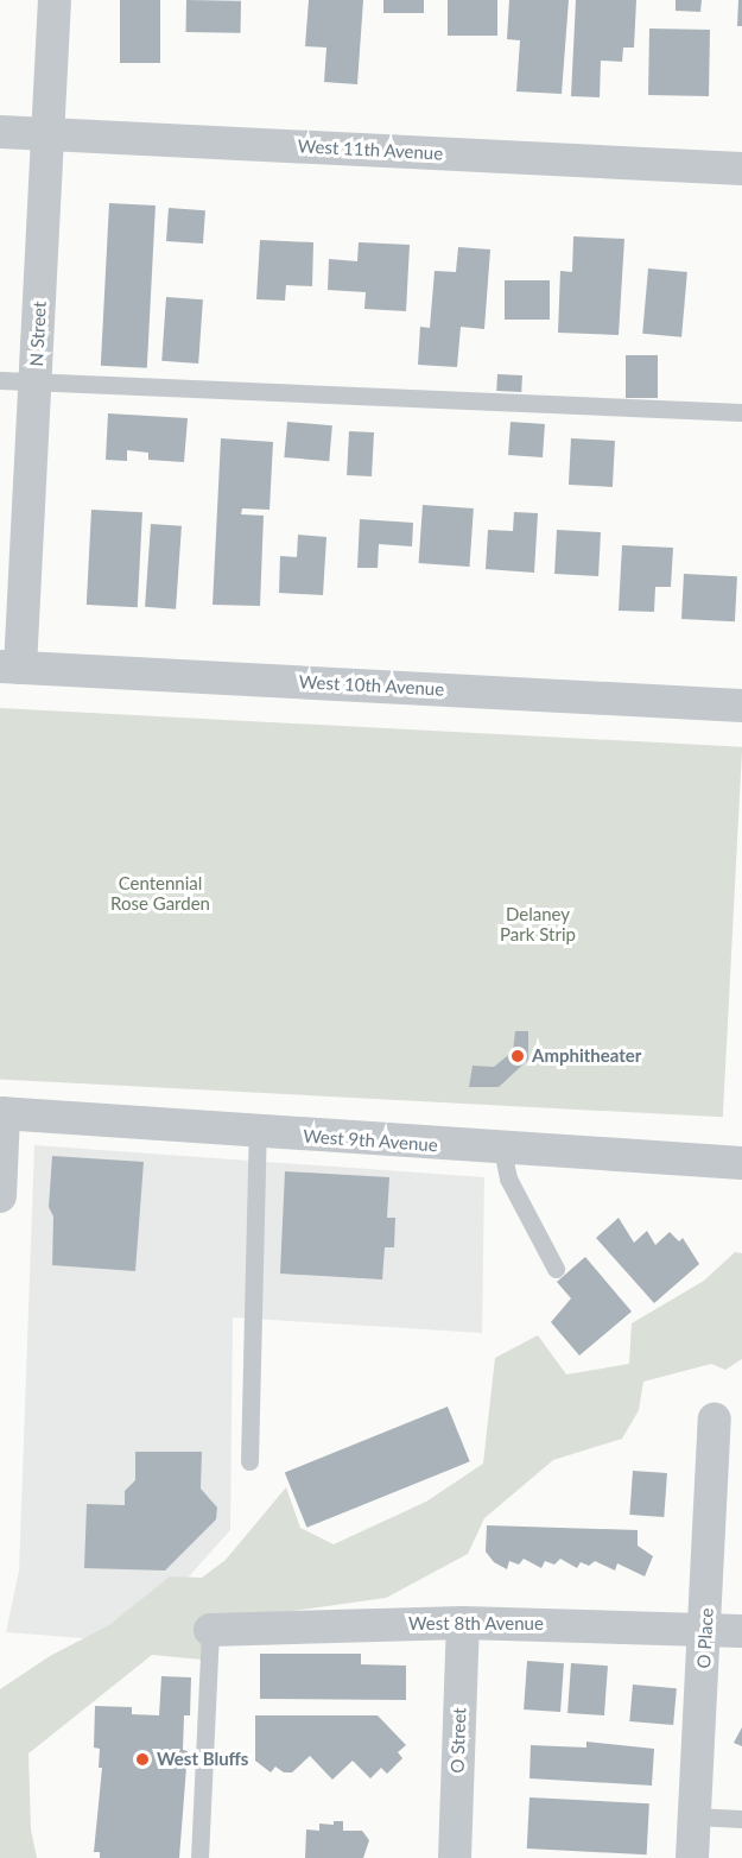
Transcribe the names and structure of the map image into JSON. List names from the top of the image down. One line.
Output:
{"streets":{"street":["West 11th Avenue","N Street","West 10th Avenue","West 9th Avenue","West 8th Avenue","O Place","O Street"]},"crossings":[["West 11th Avenue","N Street"],["N Street","West 10th Avenue"],["West 8th Avenue","O Place"],["West 8th Avenue","O Street"]],"parks":["Centennial Rose Garden","Delaney Park Strip"],"places":["Amphitheater","West Bluffs"]}
